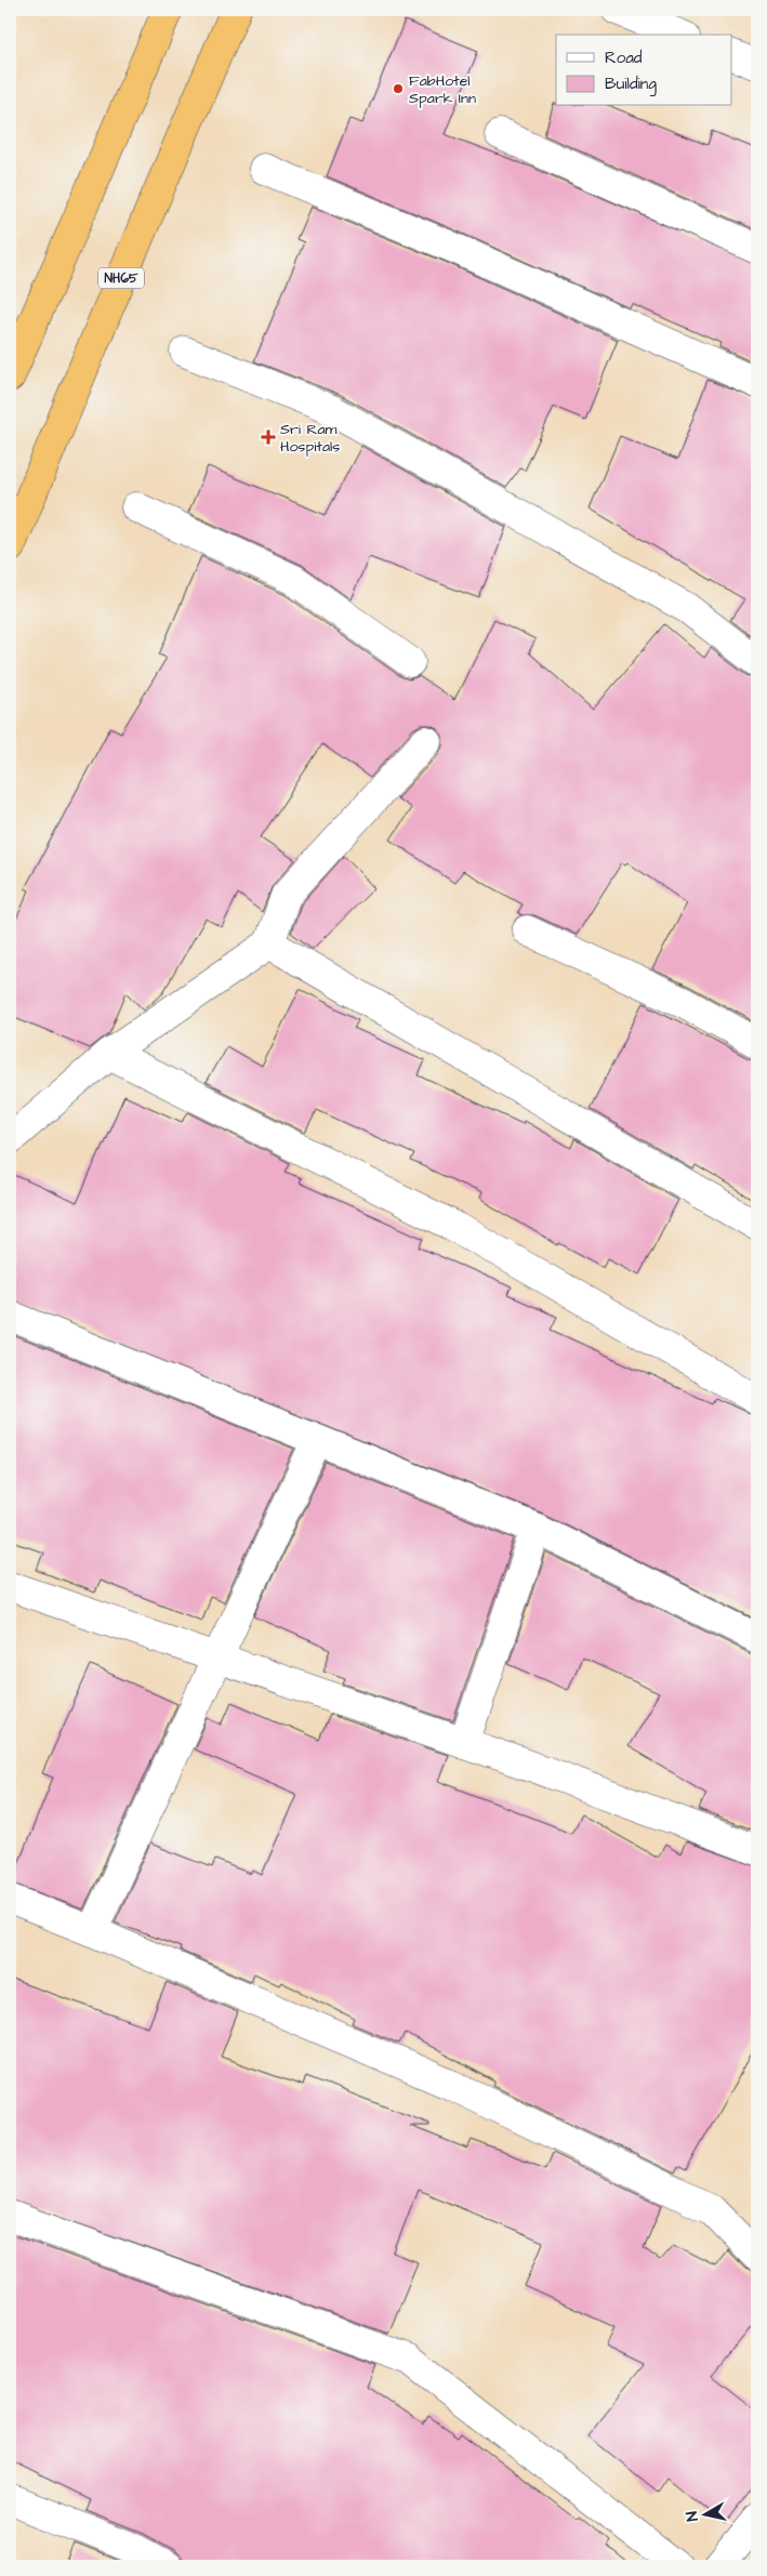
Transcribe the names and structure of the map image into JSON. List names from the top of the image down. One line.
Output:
{"streets":{"highway":["NH65"]},"places":{"other":["FabHotel Spark Inn"],"health":["Sri Ram Hospitals"]},"legend":["Road","Building"],"north":"left"}
